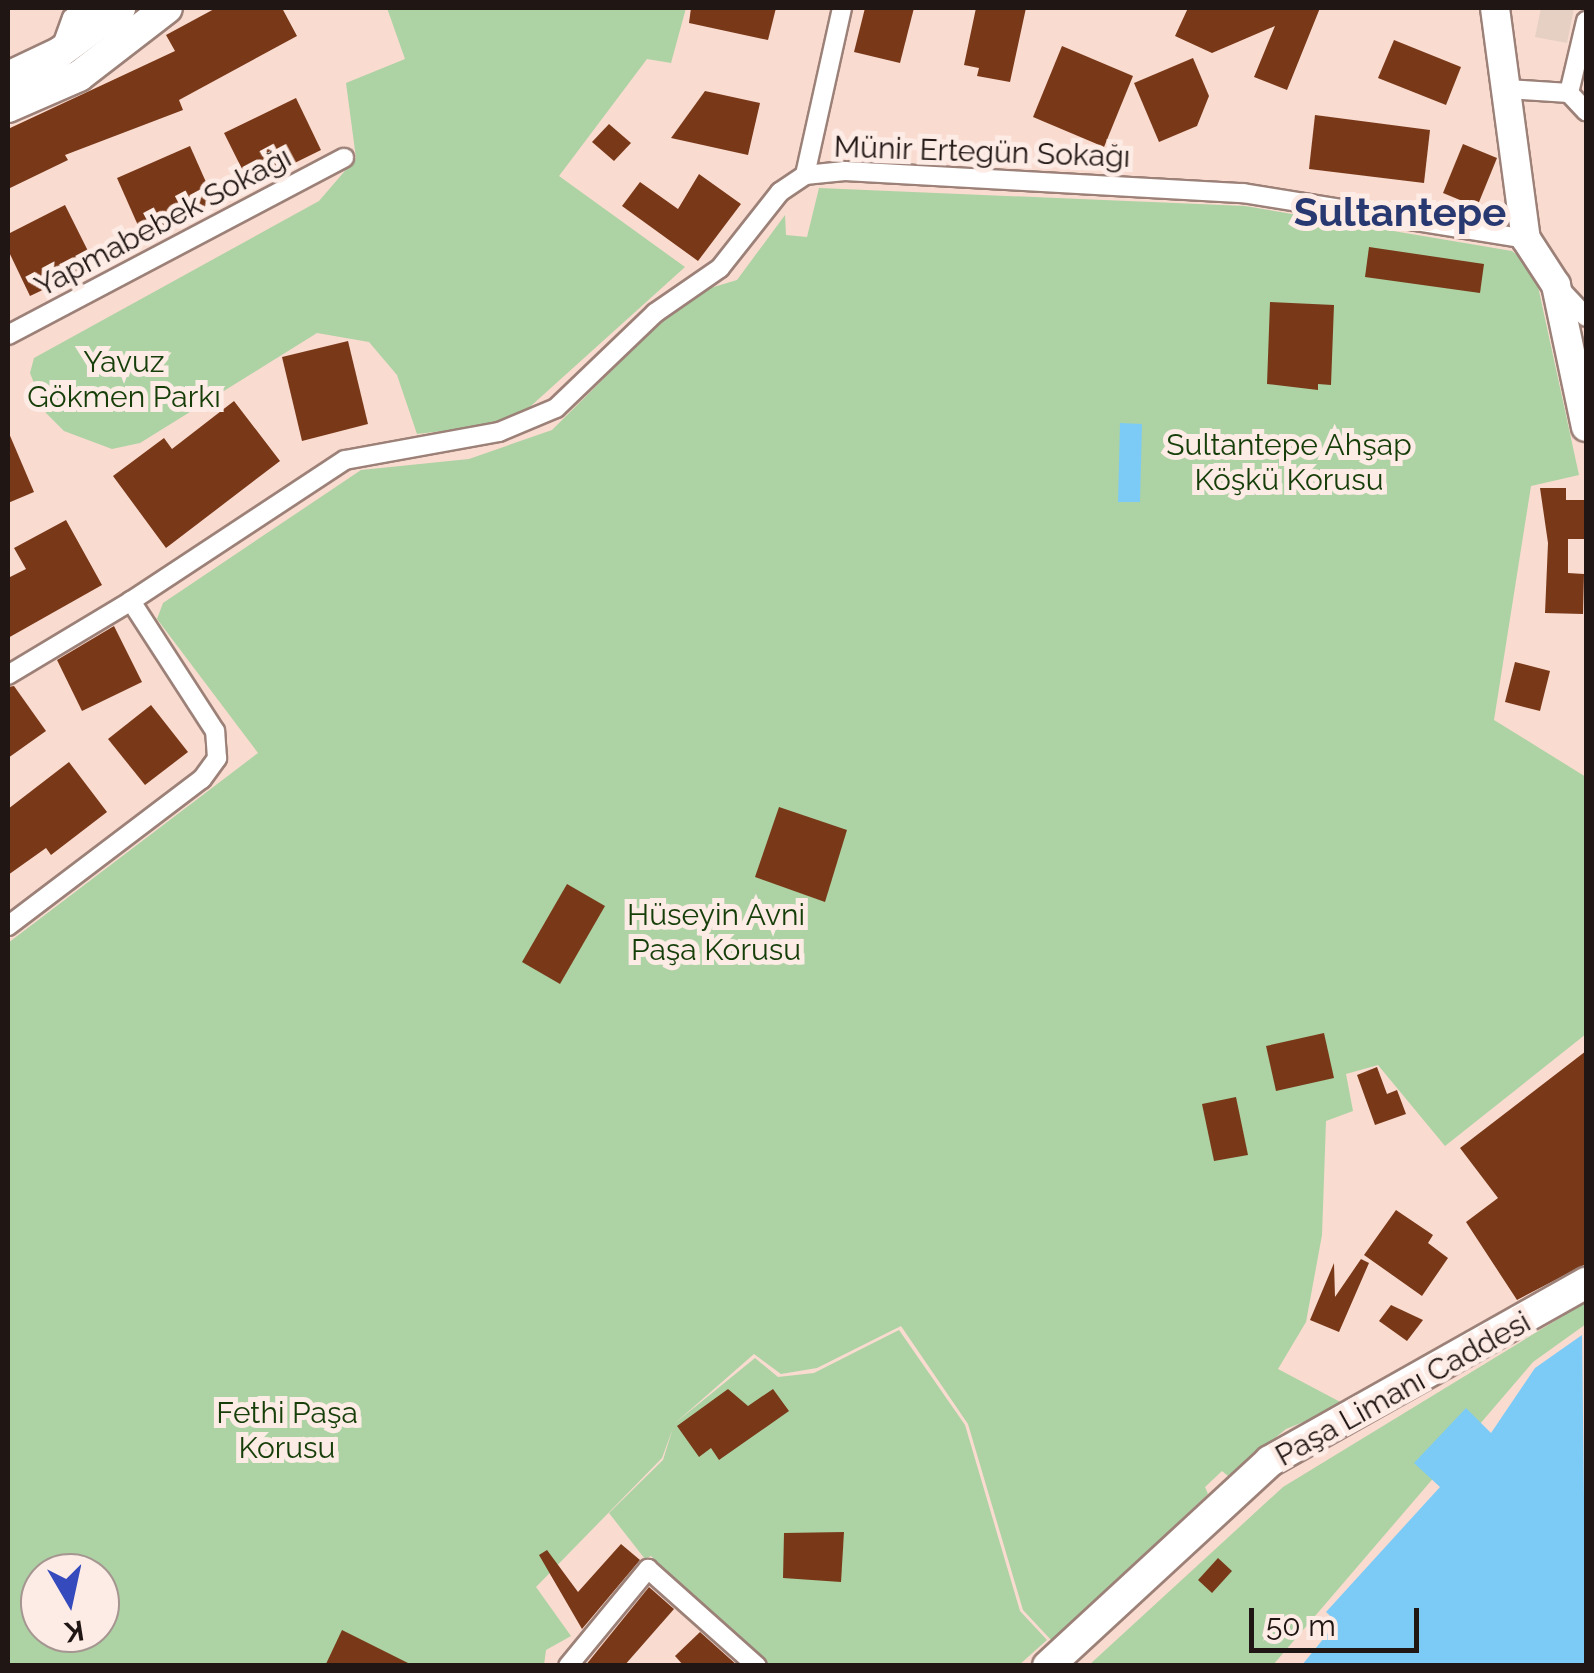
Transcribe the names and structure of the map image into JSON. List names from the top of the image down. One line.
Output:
{"streets":{"main road":["Paşa Limanı Caddesi"],"street":["Münir Ertegün Sokağı","Yapmabebek Sokağı"]},"districts":["Sultantepe"],"parks":["Yavuz Gökmen Parkı","Sultantepe Ahşap Köşkü Korusu","Hüseyin Avni Paşa Korusu","Fethi Paşa Korusu"],"scale_bar":"50 m","north":"bottom"}
